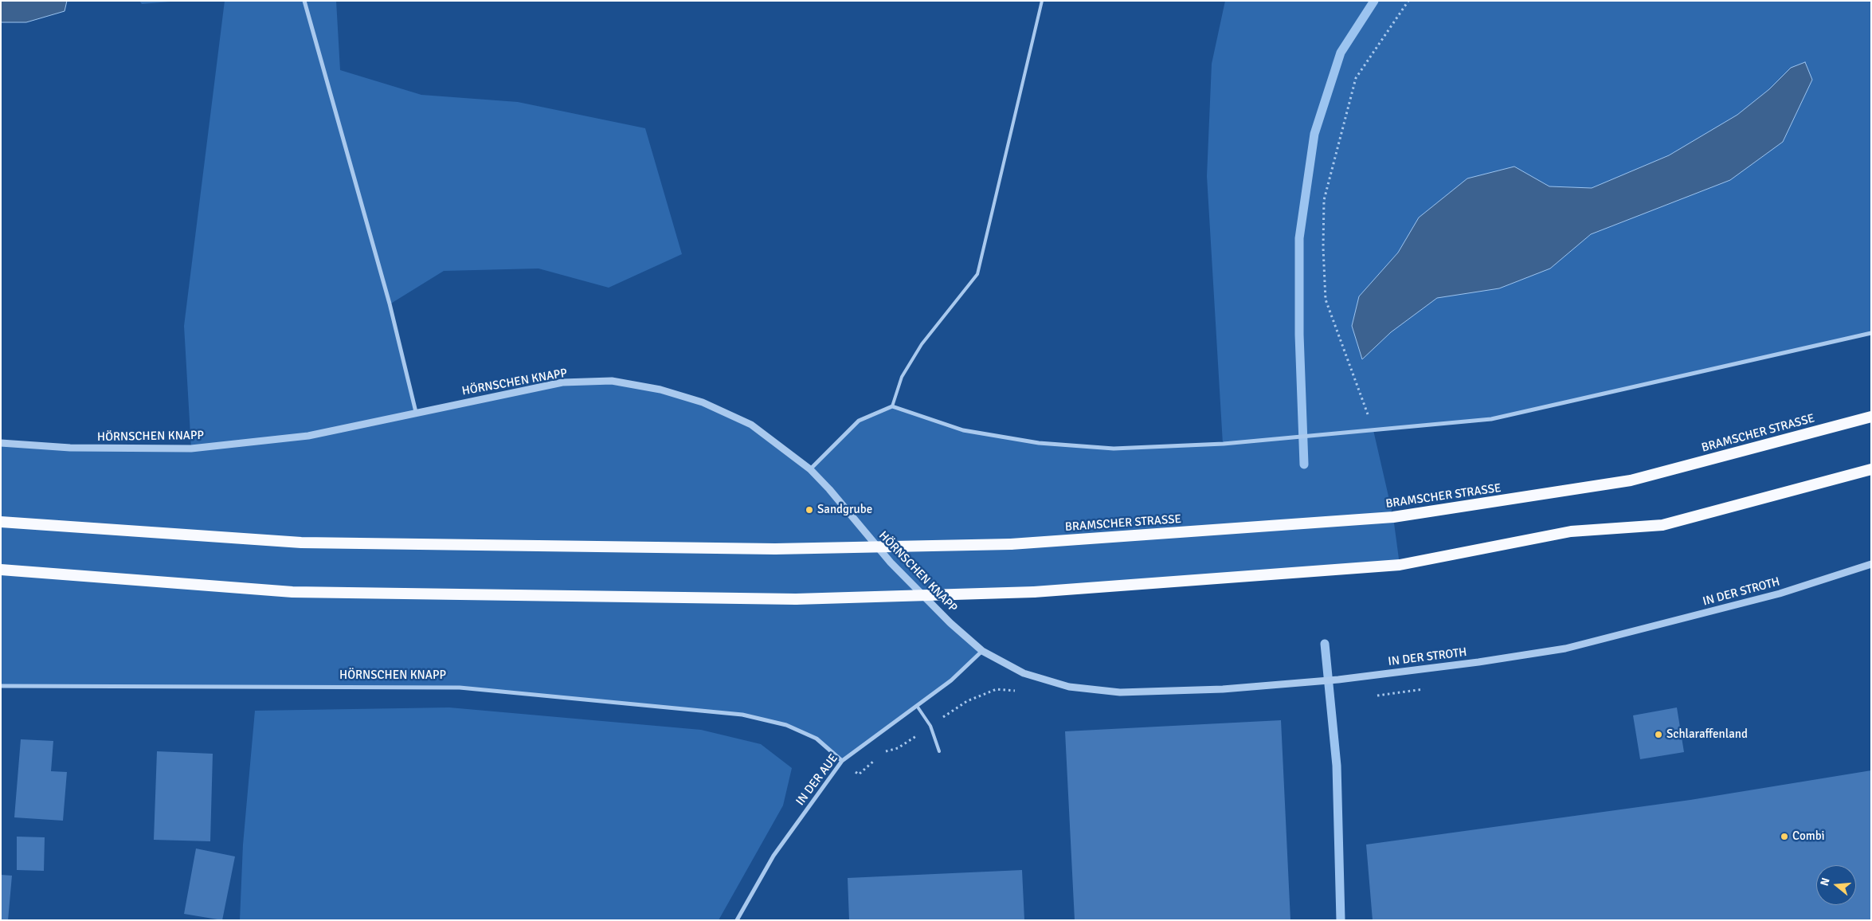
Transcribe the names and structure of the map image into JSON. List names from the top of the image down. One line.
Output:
{"streets":{"highway":["BRAMSCHER STRASSE"],"street":["HÖRNSCHEN KNAPP","IN DER STROTH","IN DER AUE"]},"crossings":[["HÖRNSCHEN KNAPP","IN DER STROTH"],["HÖRNSCHEN KNAPP","IN DER AUE"],["IN DER STROTH","IN DER AUE"]],"places":["Sandgrube","Schlaraffenland","Combi"],"north":"left"}
